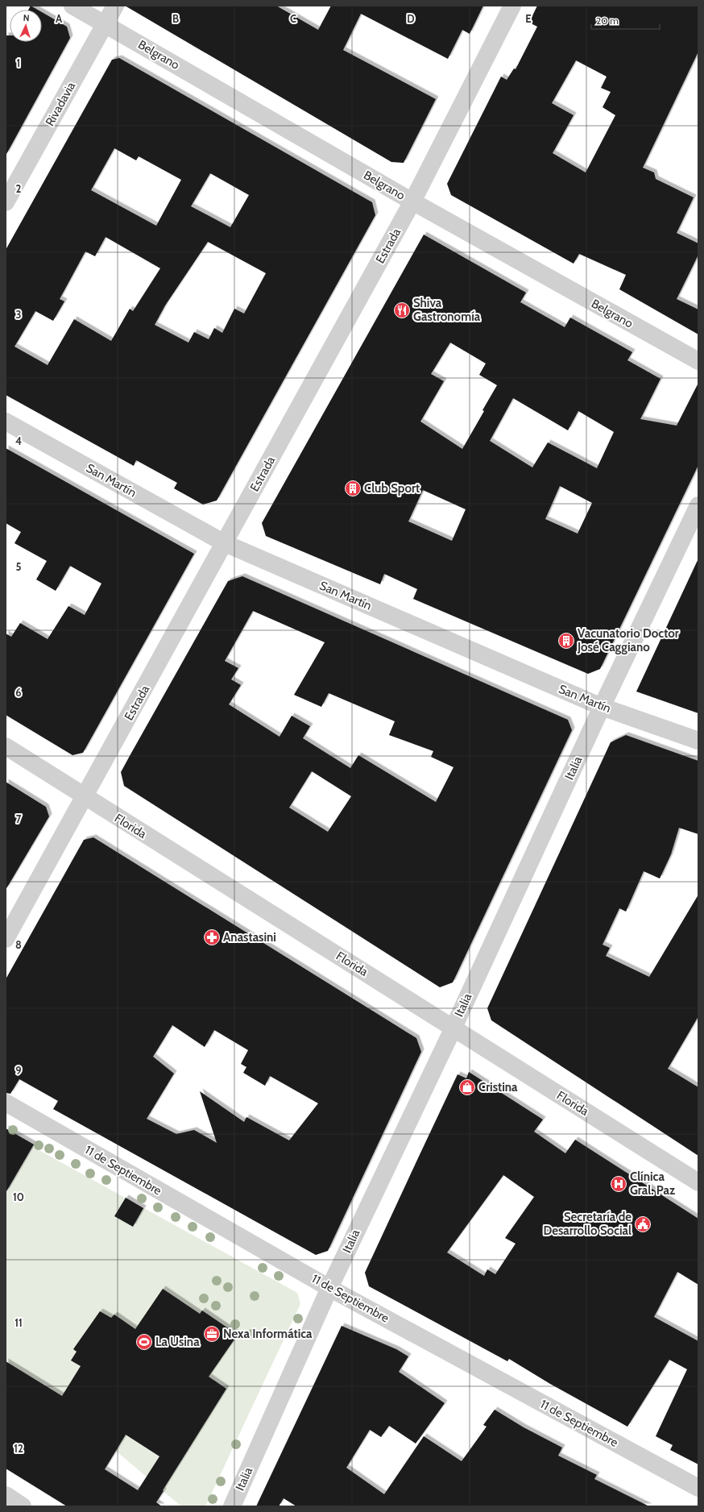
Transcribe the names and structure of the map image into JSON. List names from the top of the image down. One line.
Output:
{"streets":{"street":["Belgrano","Rivadavia","Estrada","San Martín","Italia","Florida","11 de Septiembre"]},"crossings":[["Belgrano","Rivadavia"],["Belgrano","Estrada"],["Estrada","San Martín"],["Estrada","Florida"],["San Martín","Italia"],["Italia","Florida"],["Italia","11 de Septiembre"]],"places":{"restaurant":["Shiva Gastronomía"],"building":["Club Sport","Vacunatorio Doctor José Caggiano"],"pharmacy":["Anastasini"],"shop":["Cristina"],"hospital":["Clínica Gral. Paz"],"public building":["Secretaría de Desarrollo Social"],"office":["Nexa Informática"],"sports":["La Usina"]},"scale_bar":"20 m","north":"top","grid":{"columns":["A","B","C","D","E"],"rows":["1","2","3","4","5","6","7","8","9","10","11","12"]}}
